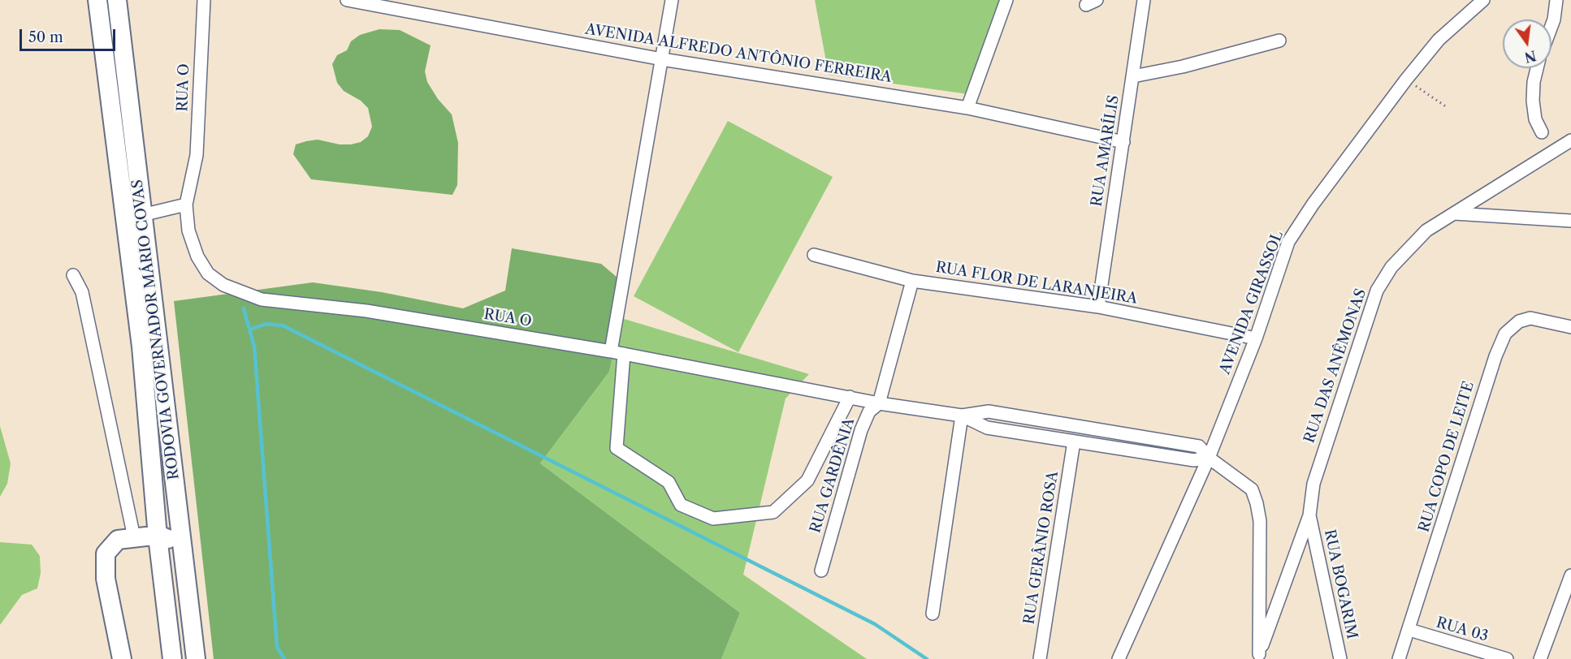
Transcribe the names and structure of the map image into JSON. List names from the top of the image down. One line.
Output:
{"streets":{"highway":["RODOVIA GOVERNADOR MÁRIO COVAS"],"street":["AVENIDA ALFREDO ANTÔNIO FERREIRA","RUA O","RUA AMARÍLIS","RUA FLOR DE LARANJEIRA","AVENIDA GIRASSOL","RUA DAS ANÊMONAS","RUA COPO DE LEITE","RUA GARDÊNIA","RUA GERÂNIO ROSA","RUA BOGARIM","RUA 03"]},"crossings":[["AVENIDA ALFREDO ANTÔNIO FERREIRA","RUA AMARÍLIS"],["RUA O","RUA GARDÊNIA"],["RUA AMARÍLIS","RUA FLOR DE LARANJEIRA"],["RUA FLOR DE LARANJEIRA","AVENIDA GIRASSOL"],["RUA FLOR DE LARANJEIRA","RUA GARDÊNIA"],["RUA DAS ANÊMONAS","RUA BOGARIM"],["RUA COPO DE LEITE","RUA 03"]],"scale_bar":"50 m","north":"bottom"}
